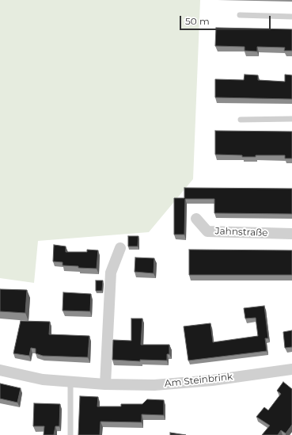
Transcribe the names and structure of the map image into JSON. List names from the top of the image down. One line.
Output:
{"streets":{"street":["Jahnstraße","Am Steinbrink"]},"scale_bar":"50 m"}
